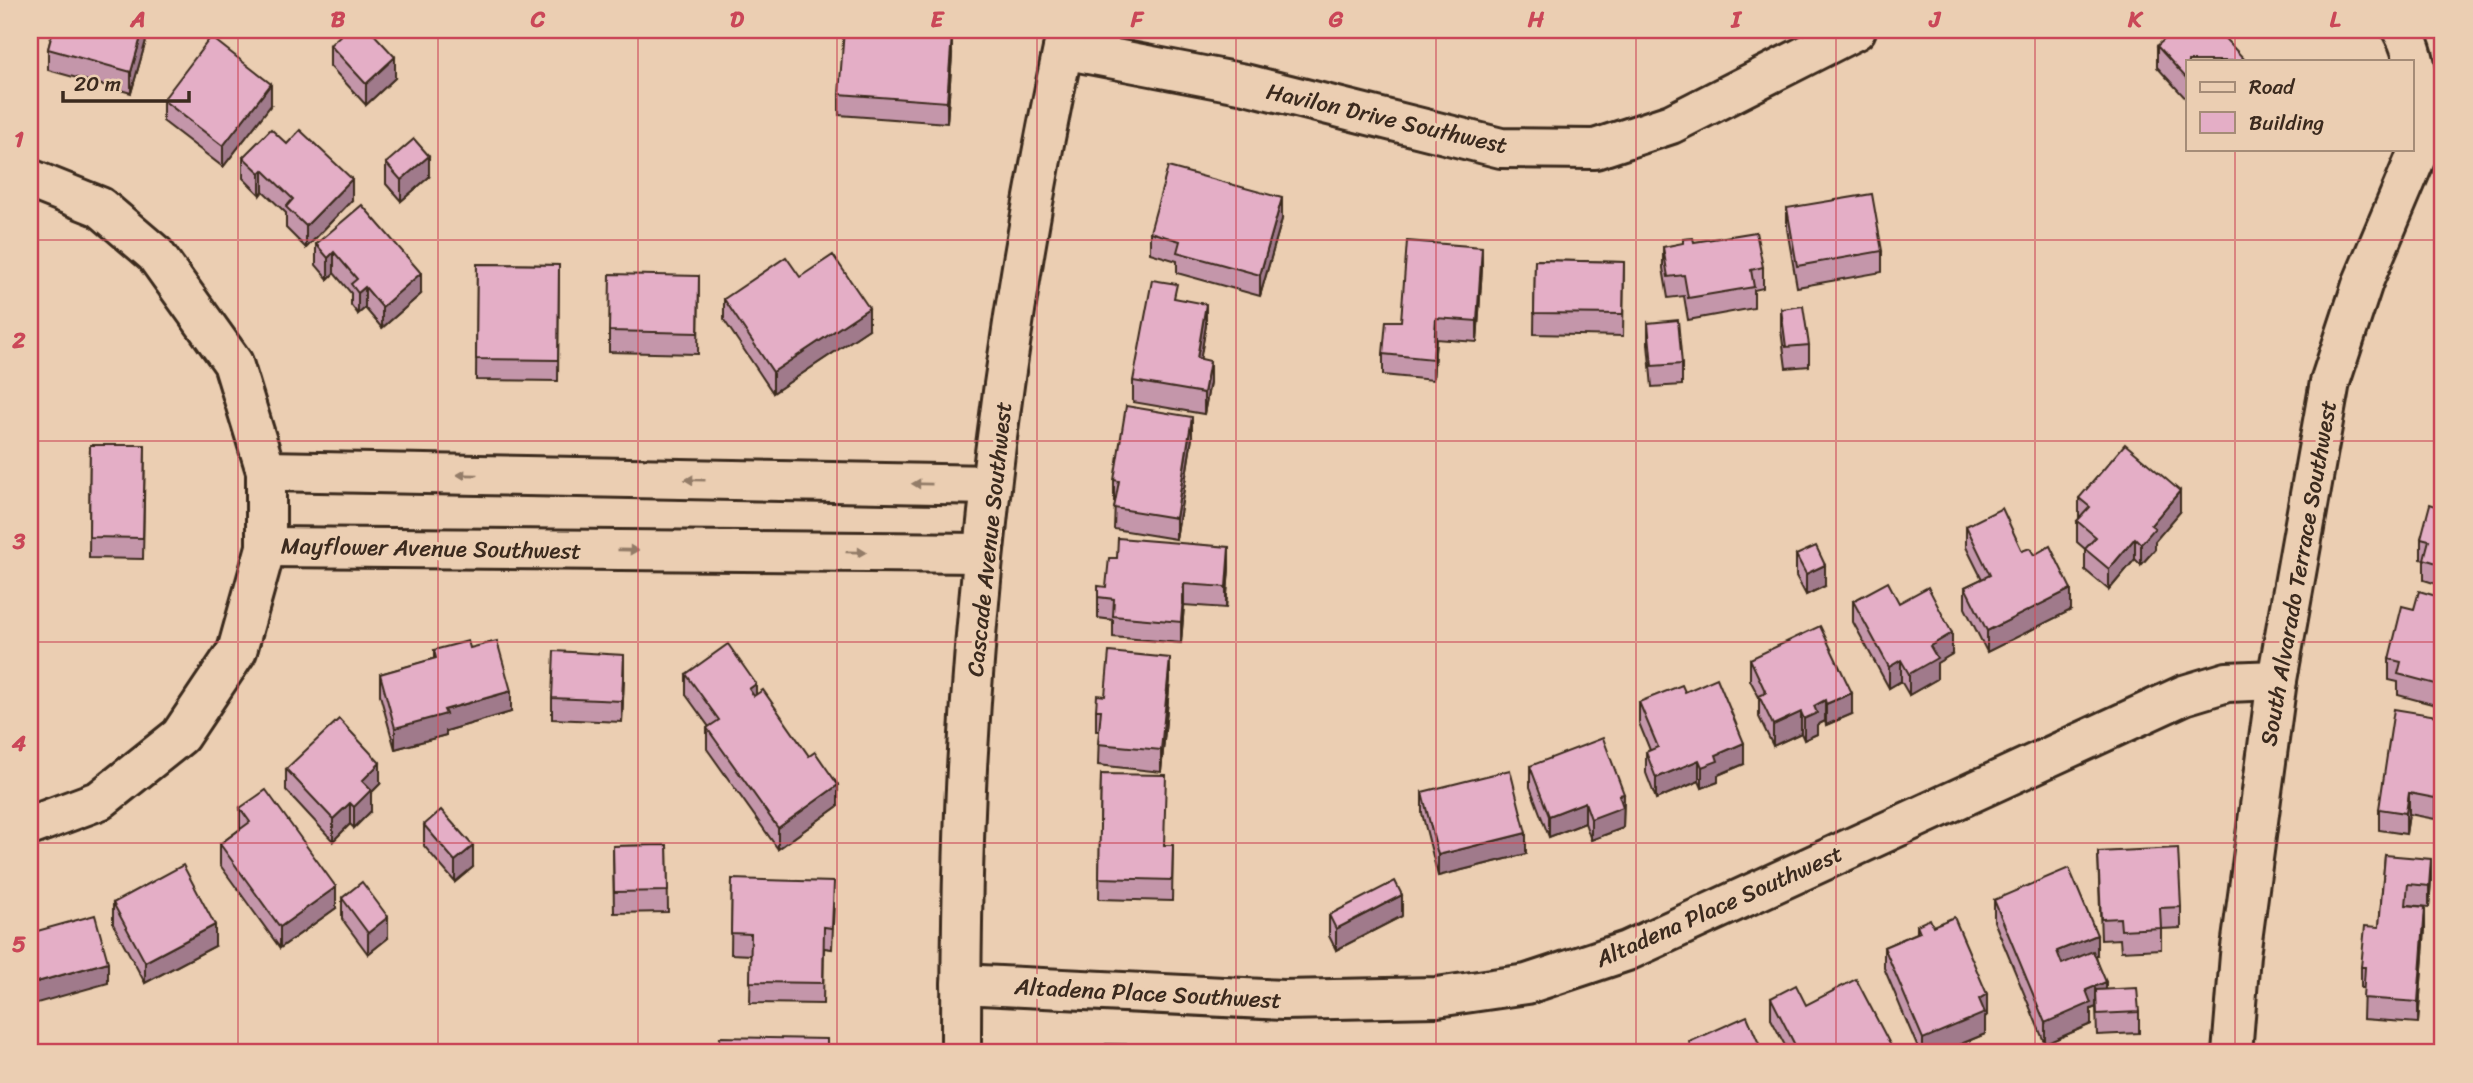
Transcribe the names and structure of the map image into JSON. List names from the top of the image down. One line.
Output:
{"streets":{"street":["Havilon Drive Southwest","Cascade Avenue Southwest","Mayflower Avenue Southwest","South Alvarado Terrace Southwest","Altadena Place Southwest"]},"crossings":[["Havilon Drive Southwest","Cascade Avenue Southwest"],["Cascade Avenue Southwest","Mayflower Avenue Southwest"],["Cascade Avenue Southwest","Altadena Place Southwest"],["South Alvarado Terrace Southwest","Altadena Place Southwest"]],"legend":["Road","Building"],"scale_bar":"20 m","grid":{"columns":["A","B","C","D","E","F","G","H","I","J","K","L"],"rows":["1","2","3","4","5"]}}
